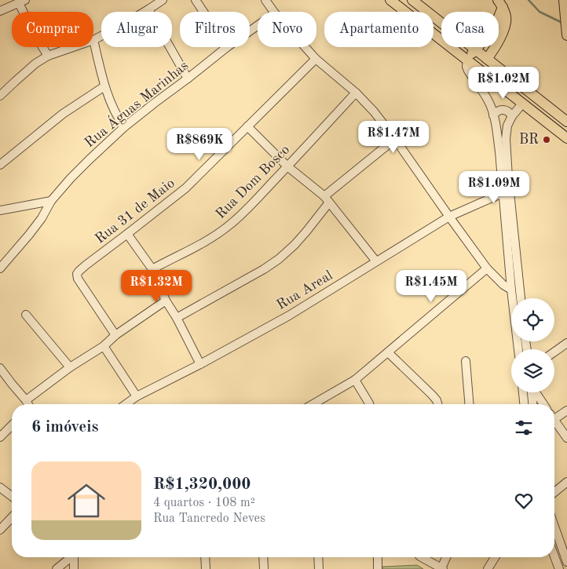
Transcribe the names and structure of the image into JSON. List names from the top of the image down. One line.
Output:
{"streets":{"street":["Rua Águas Marinhas","Rua Dom Bosco","Rua 31 de Maio","Rua Areal"]},"places":["BR"],"page":{"chip":["Comprar","Alugar","Filtros","Novo","Apartamento","Casa"],"price":["R$1.02M","R$1.47M","R$869K","R$1.09M","R$1.32M","R$1.45M"],"heading":"6 imóveis","list":[{"name":"R$1,320,000","note":"4 quartos · 108 m² · Rua Tancredo Neves"}]}}
